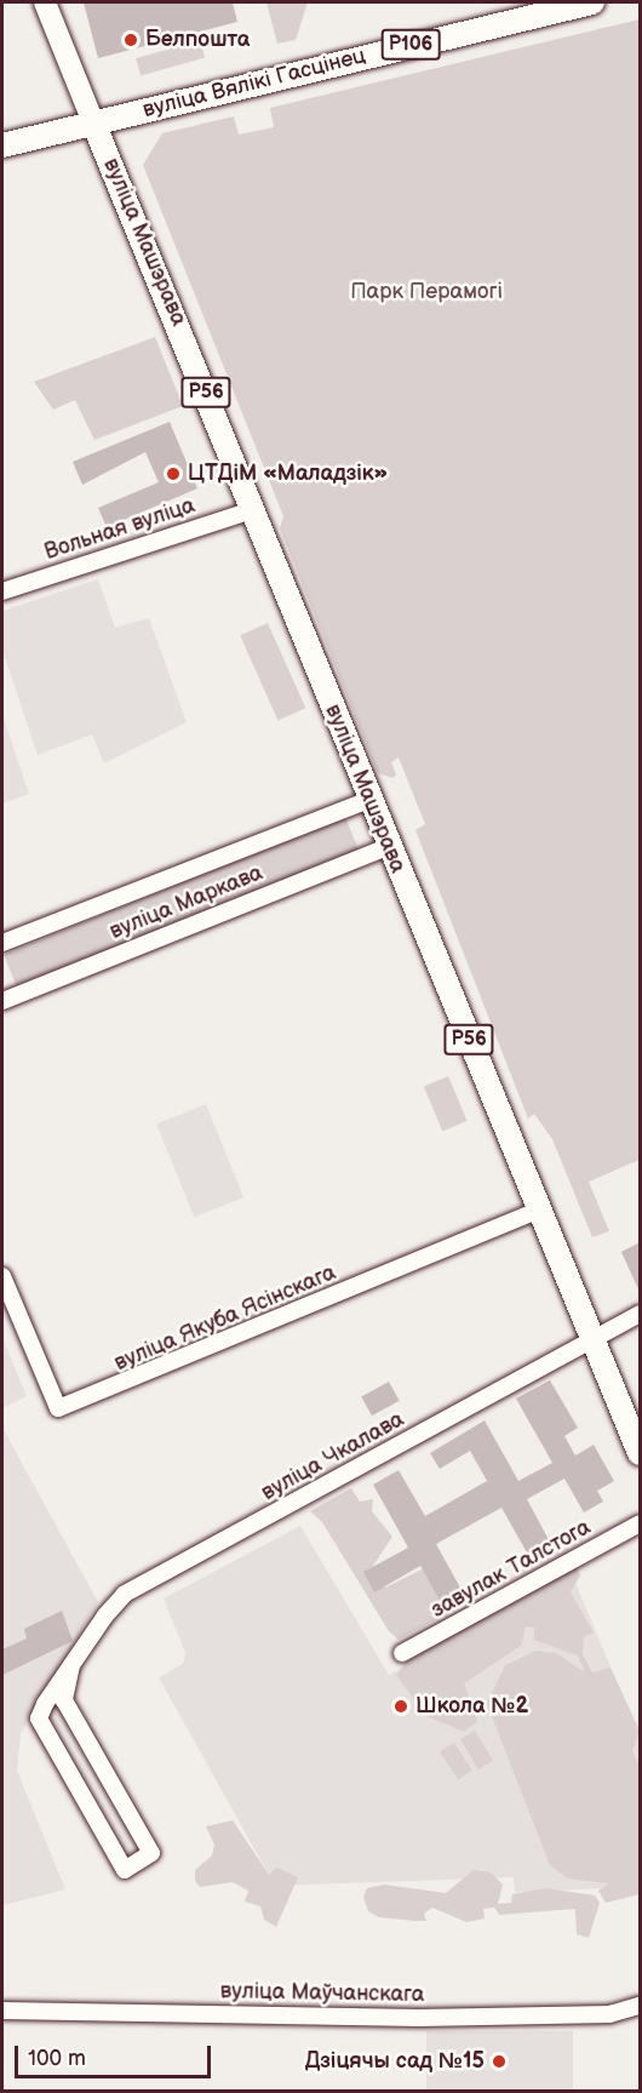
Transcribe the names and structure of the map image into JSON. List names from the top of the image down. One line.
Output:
{"streets":{"main road":["Р106","вуліца Вялікі Гасцінец","вуліца Машэрава","Р56"],"street":["Вольная вуліца","вуліца Маркава","вуліца Якуба Ясінскага","вуліца Чкалава","завулак Талстога","вуліца Маўчанскага"]},"crossings":[["вуліца Вялікі Гасцінец","вуліца Машэрава"],["вуліца Машэрава","Вольная вуліца"],["вуліца Машэрава","вуліца Маркава"],["вуліца Машэрава","вуліца Якуба Ясінскага"],["вуліца Машэрава","вуліца Чкалава"]],"parks":["Парк Перамогі"],"places":["Белпошта","ЦТДіМ «Маладзік»","Школа №2","Дзіцячы сад №15"],"scale_bar":"100 m"}
